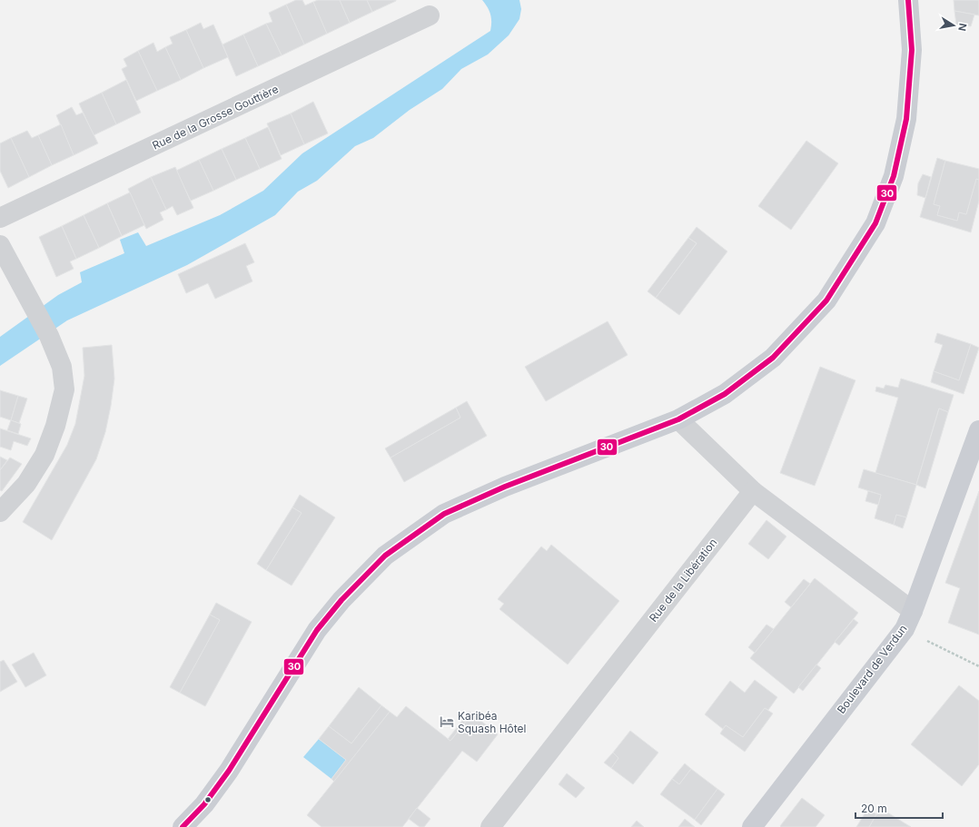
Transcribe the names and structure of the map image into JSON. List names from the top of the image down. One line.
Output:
{"streets":{"main road":["Boulevard de Verdun"],"street":["Rue de la Grosse Gouttière","Rue de la Libération"]},"places":{"hotel":["Karibéa Squash Hôtel"]},"lines":["transit line 30"],"scale_bar":"20 m","north":"right"}
